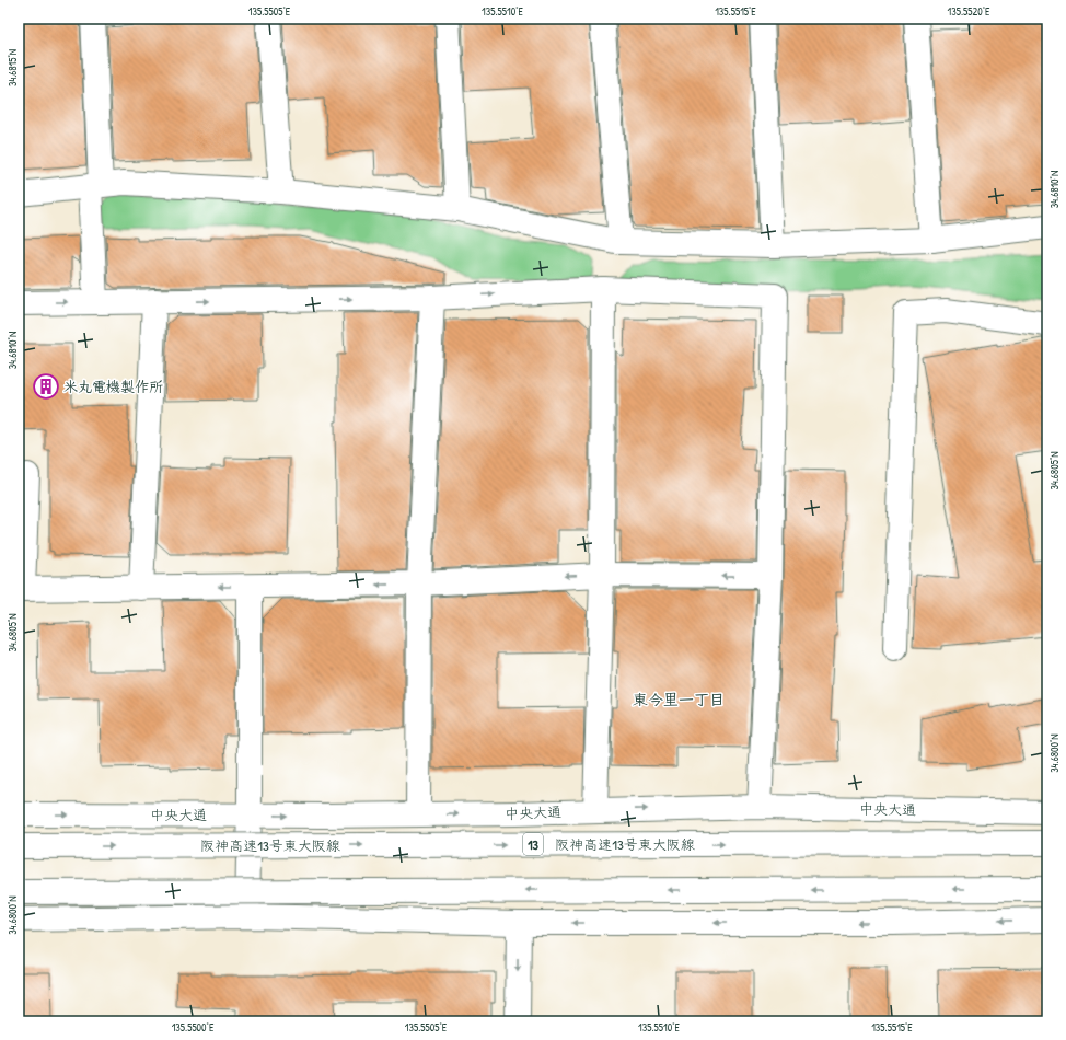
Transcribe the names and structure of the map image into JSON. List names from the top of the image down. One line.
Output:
{"streets":{"main road":["中央大通","13","阪神高速13号東大阪線"]},"districts":["東今里一丁目"],"places":{"building":["米丸電機製作所"]},"coordinates":["135.5505°E","135.5510°E","135.5515°E","135.5520°E","34.6815°N","34.6810°N","34.6805°N","34.6800°N","135.5500°E"]}
